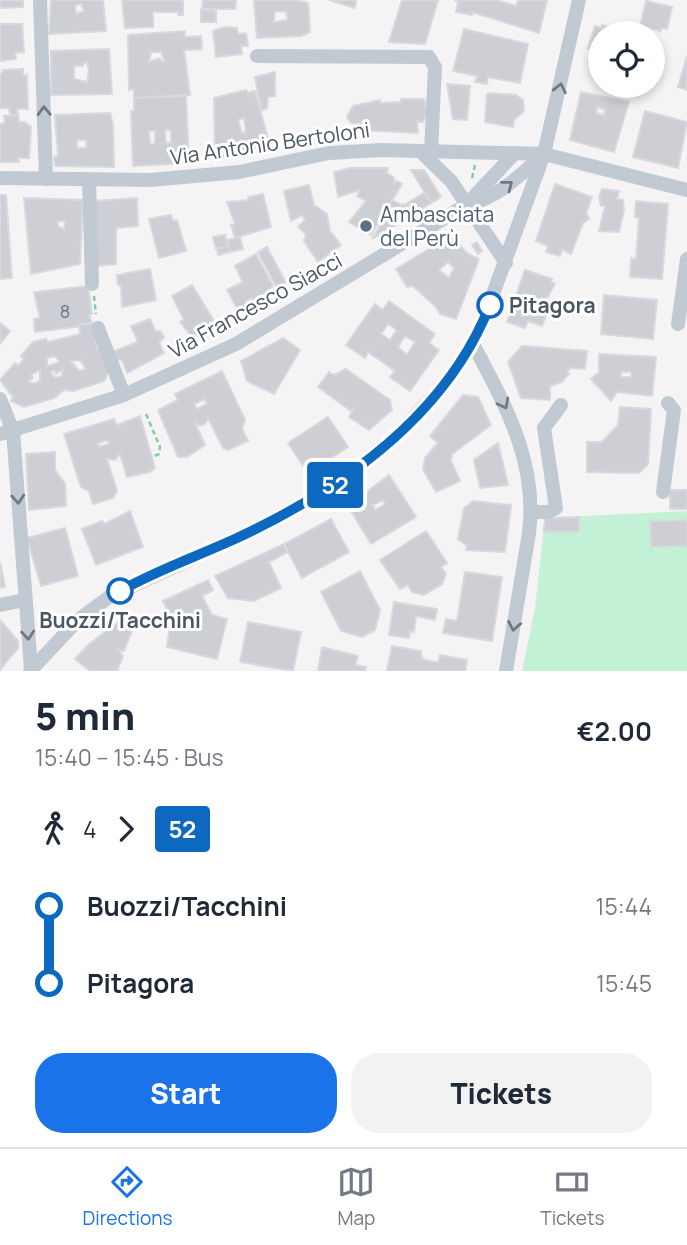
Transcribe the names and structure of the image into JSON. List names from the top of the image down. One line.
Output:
{"streets":{"street":["Via Antonio Bertoloni","Via Francesco Siacci"]},"places":["Ambasciata del Perù","Pitagora","Buozzi/Tacchini"],"lines":["bus line 52"],"house_numbers":["8"],"page":{"on_map":"52","heading":["5 min","15:40 – 15:45 · Bus","€2.00"],"legs":["4","52"],"list":[{"name":"Buozzi/Tacchini","value":"15:44"},{"name":"Pitagora","value":"15:45"}],"buttons":["Start","Tickets"],"tabs":["Directions","Map","Tickets"]}}
